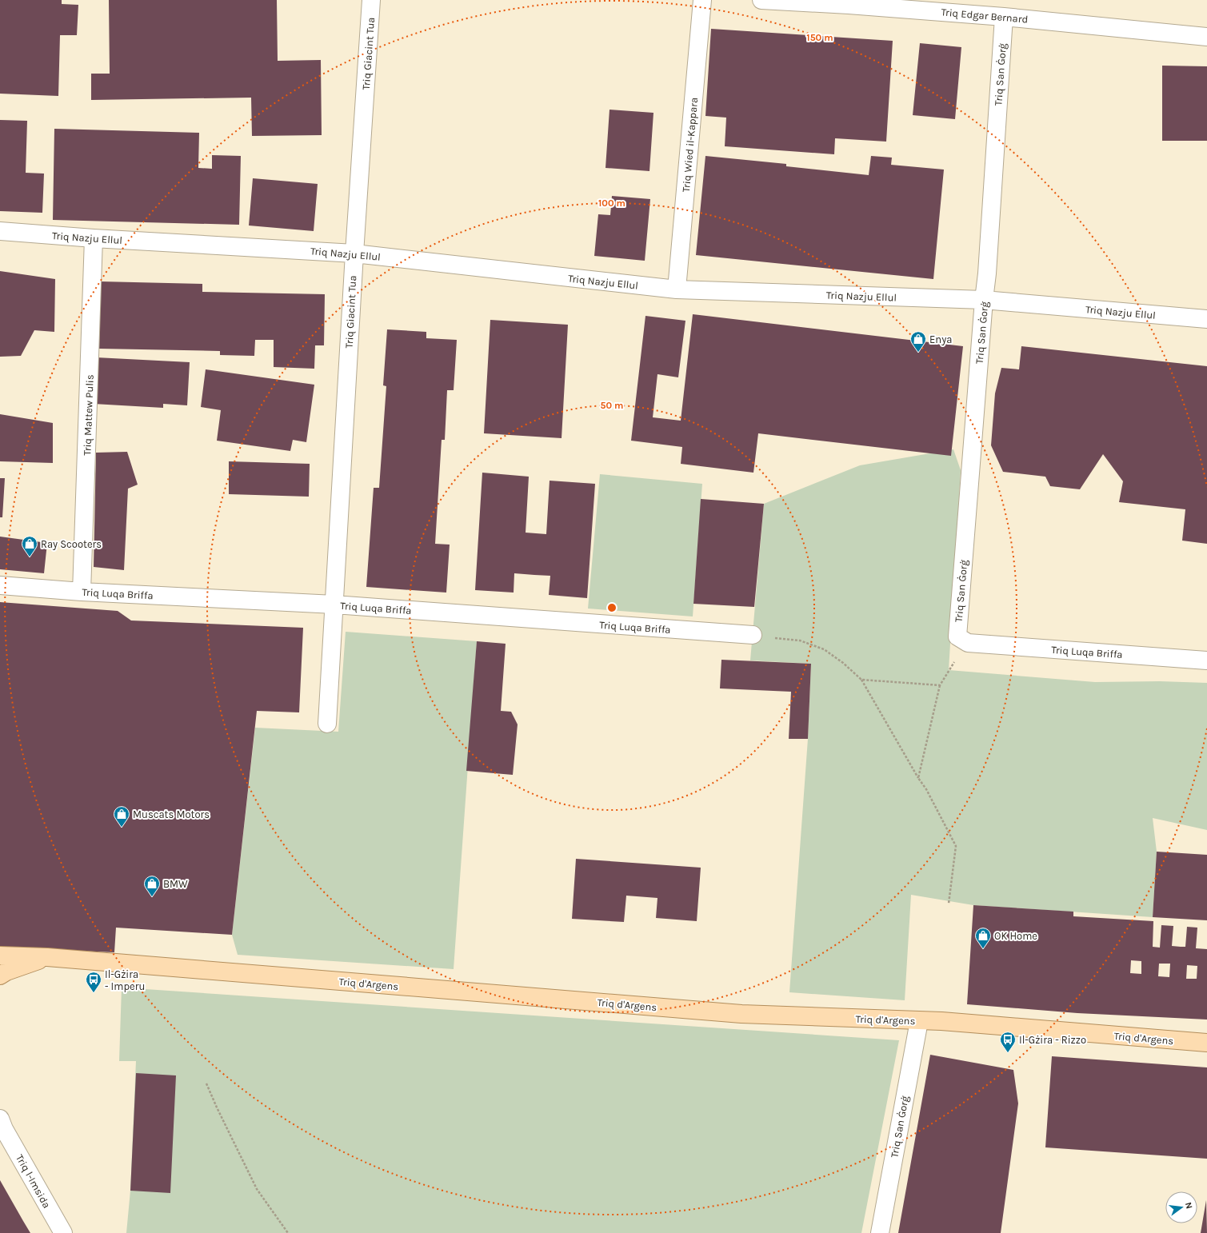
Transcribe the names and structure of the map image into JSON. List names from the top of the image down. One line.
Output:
{"streets":{"main road":["Triq d'Argens"],"street":["Triq Edgar Bernard","Triq Giacint Tua","Triq San Ġorġ","Triq Wied il-Kappara","Triq Nazju Ellul","Triq Mattew Pulis","Triq Luqa Briffa","Triq l-Imsida"]},"crossings":[["Triq Edgar Bernard","Triq San Ġorġ"],["Triq Giacint Tua","Triq Nazju Ellul"],["Triq Giacint Tua","Triq Luqa Briffa"],["Triq San Ġorġ","Triq Nazju Ellul"],["Triq San Ġorġ","Triq Luqa Briffa"],["Triq San Ġorġ","Triq d'Argens"],["Triq Wied il-Kappara","Triq Nazju Ellul"],["Triq Nazju Ellul","Triq Mattew Pulis"],["Triq Mattew Pulis","Triq Luqa Briffa"]],"places":{"shop":["Enya","Ray Scooters","Muscats Motors","BMW","OK Home"],"bus stop":["Il-Gżira - Imperu","Il-Gżira - Rizzo"]},"north":"right","rings":["150 m","100 m","50 m"]}
